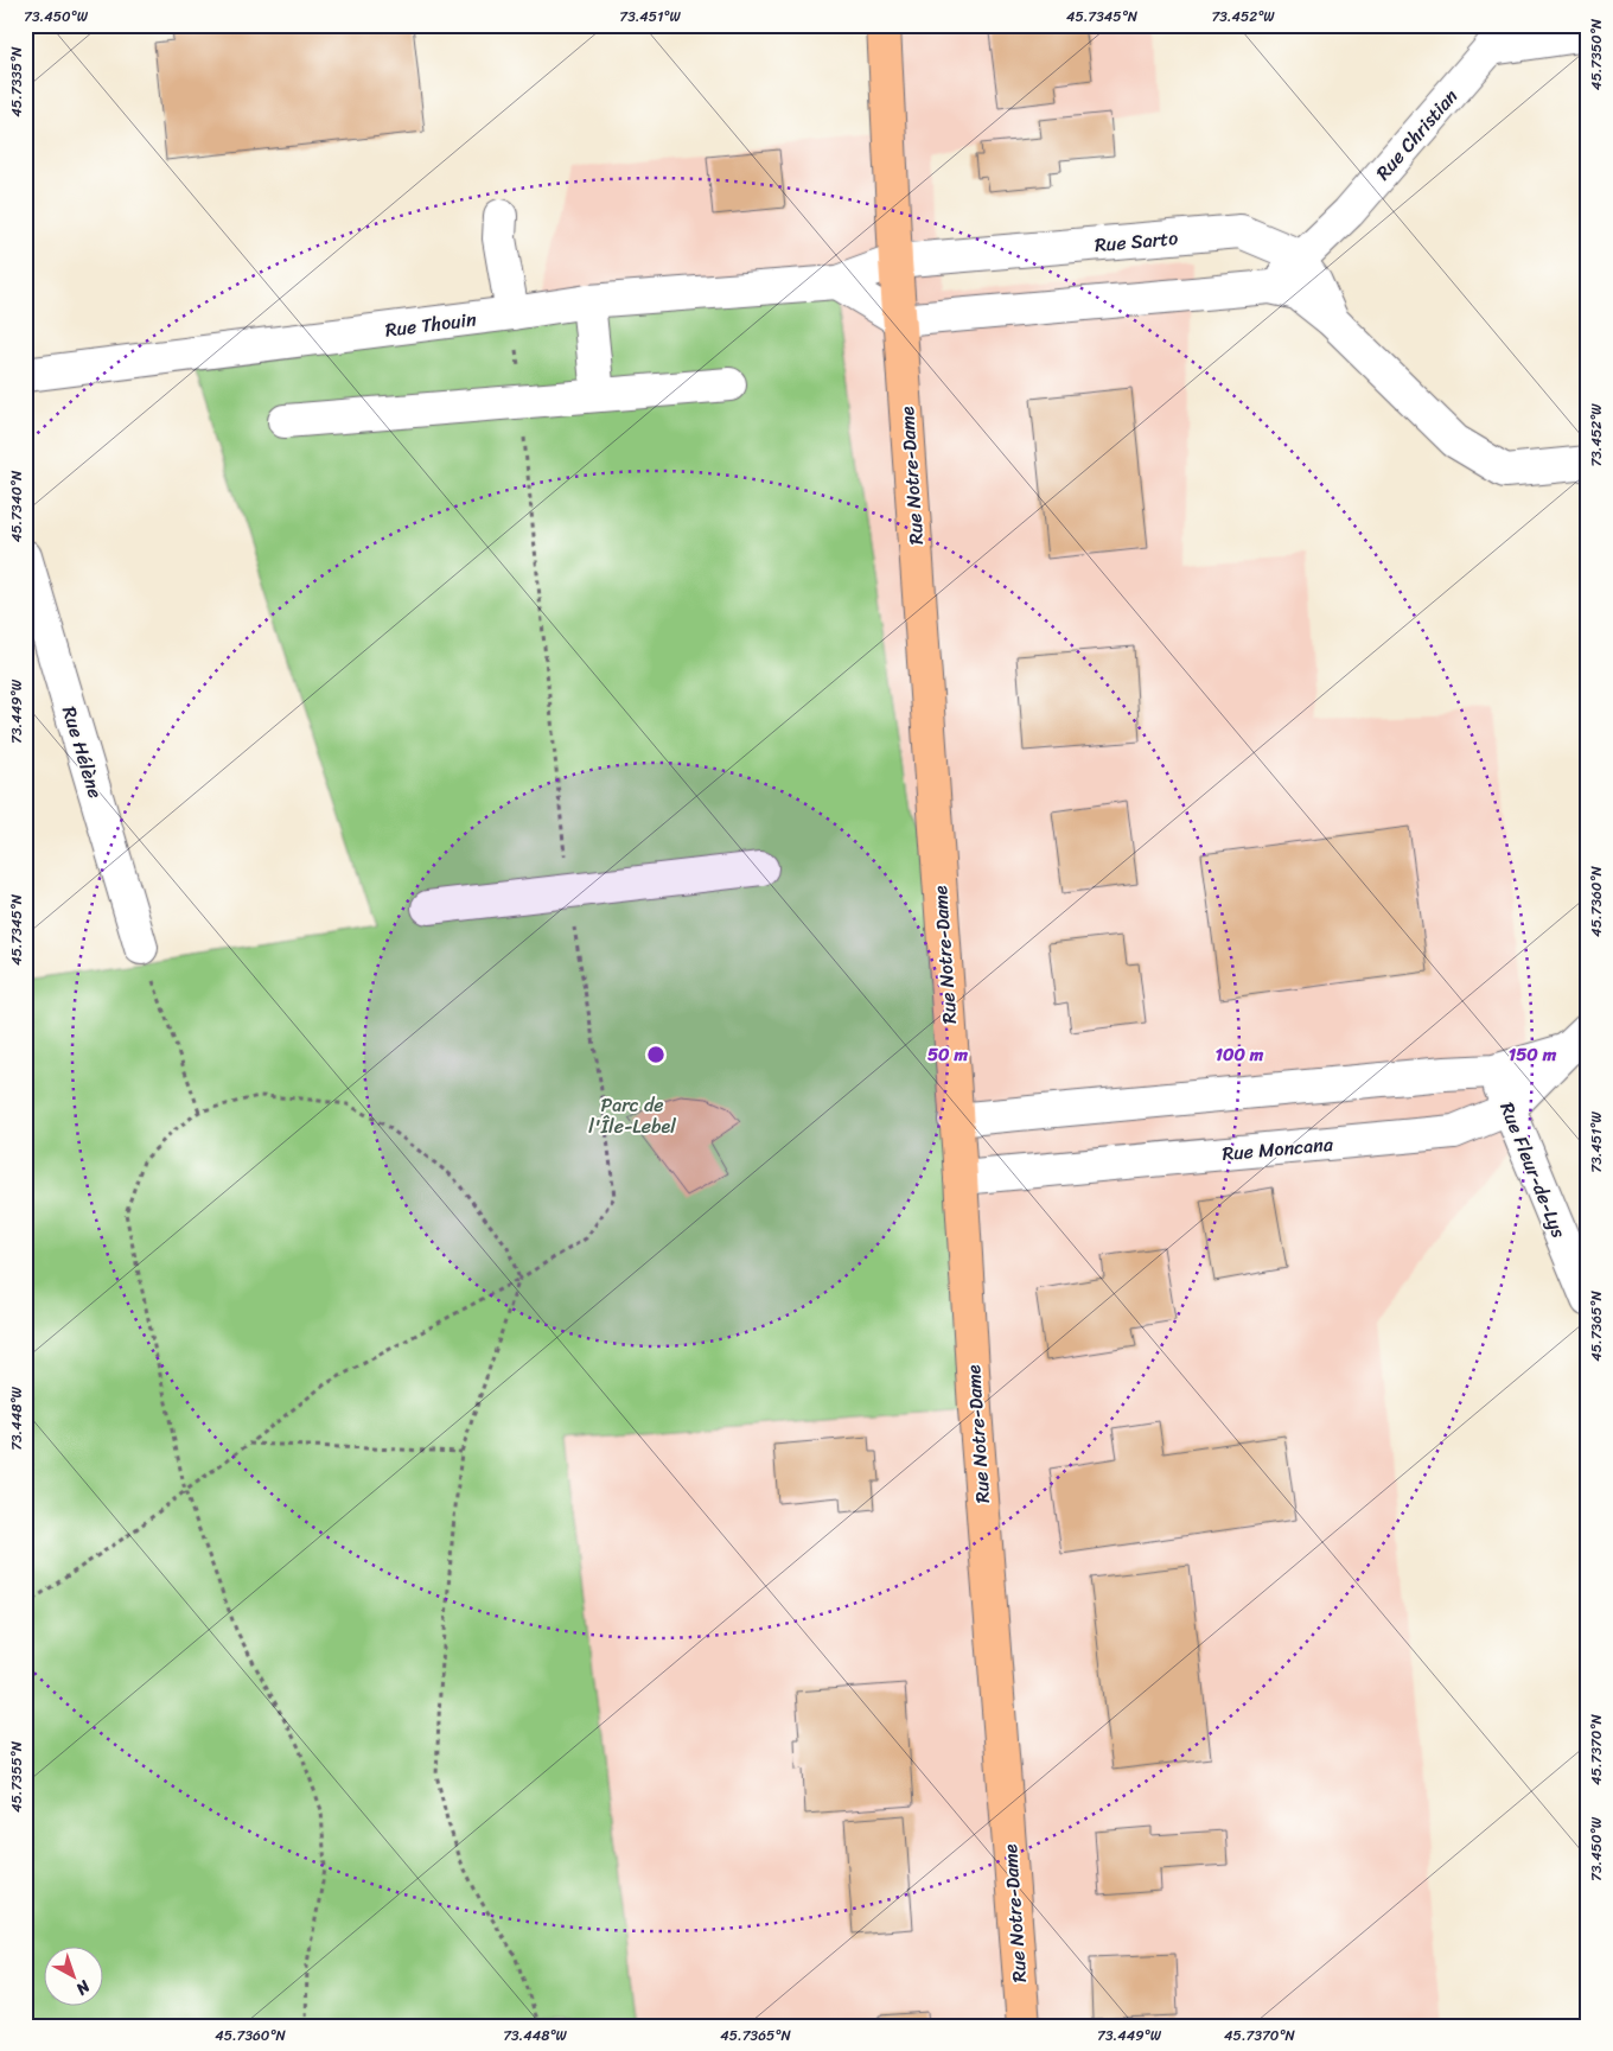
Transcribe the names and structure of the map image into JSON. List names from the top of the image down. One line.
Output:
{"streets":{"main road":["Rue Notre-Dame"],"street":["Rue Christian","Rue Sarto","Rue Thouin","Rue Hélène","Rue Moncana","Rue Fleur-de-Lys"]},"crossings":[["Rue Christian","Rue Sarto"],["Rue Sarto","Rue Thouin"],["Rue Sarto","Rue Notre-Dame"],["Rue Thouin","Rue Notre-Dame"],["Rue Notre-Dame","Rue Moncana"],["Rue Moncana","Rue Fleur-de-Lys"]],"parks":["Parc de l'Île-Lebel"],"north":"bottom right","coordinates":["73.450°W","73.451°W","45.7345°N","73.452°W","45.7350°N","45.7335°N","45.7340°N","73.449°W","45.7360°N","45.7365°N","73.448°W","45.7370°N","45.7355°N"],"rings":["50 m","100 m","150 m"]}
